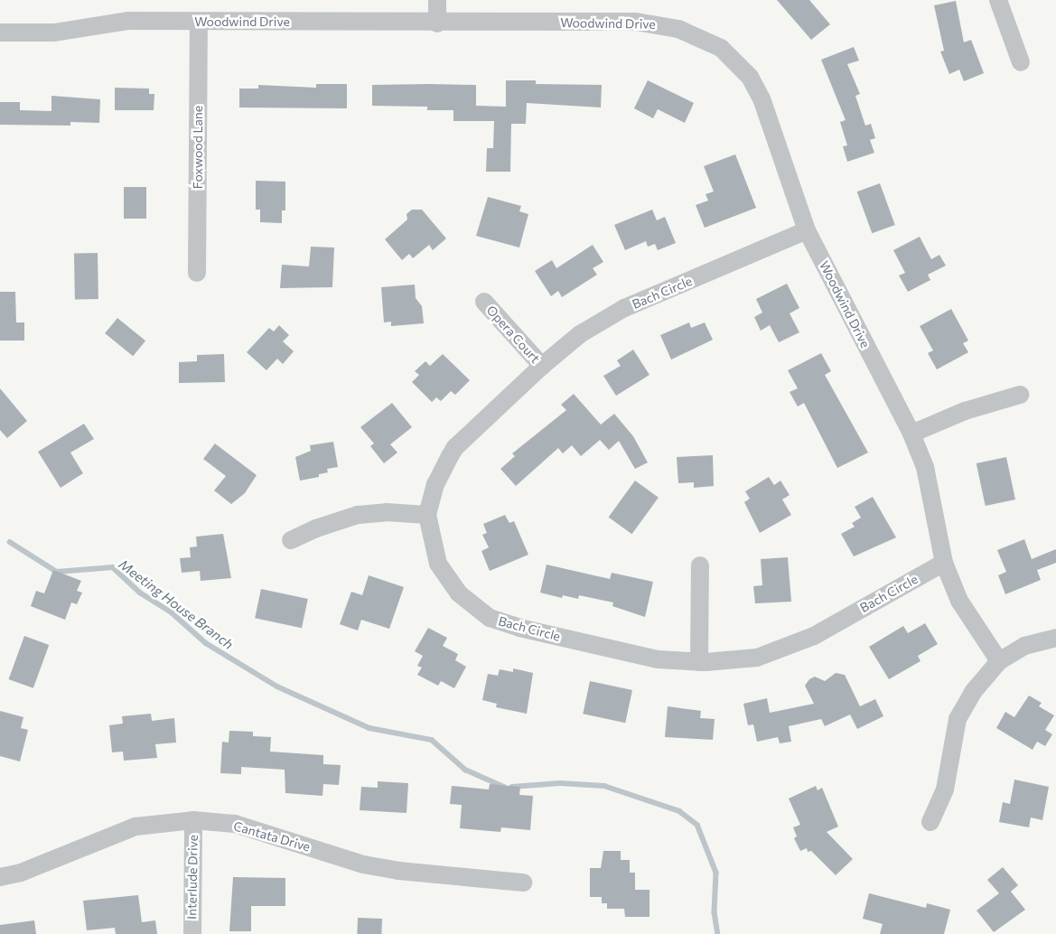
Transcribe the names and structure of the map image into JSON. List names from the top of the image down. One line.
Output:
{"streets":{"street":["Woodwind Drive","Foxwood Lane","Bach Circle","Opera Court","Cantata Drive","Interlude Drive"]},"crossings":[["Woodwind Drive","Foxwood Lane"],["Woodwind Drive","Bach Circle"],["Bach Circle","Opera Court"],["Cantata Drive","Interlude Drive"]],"water":["Meeting House Branch"]}
